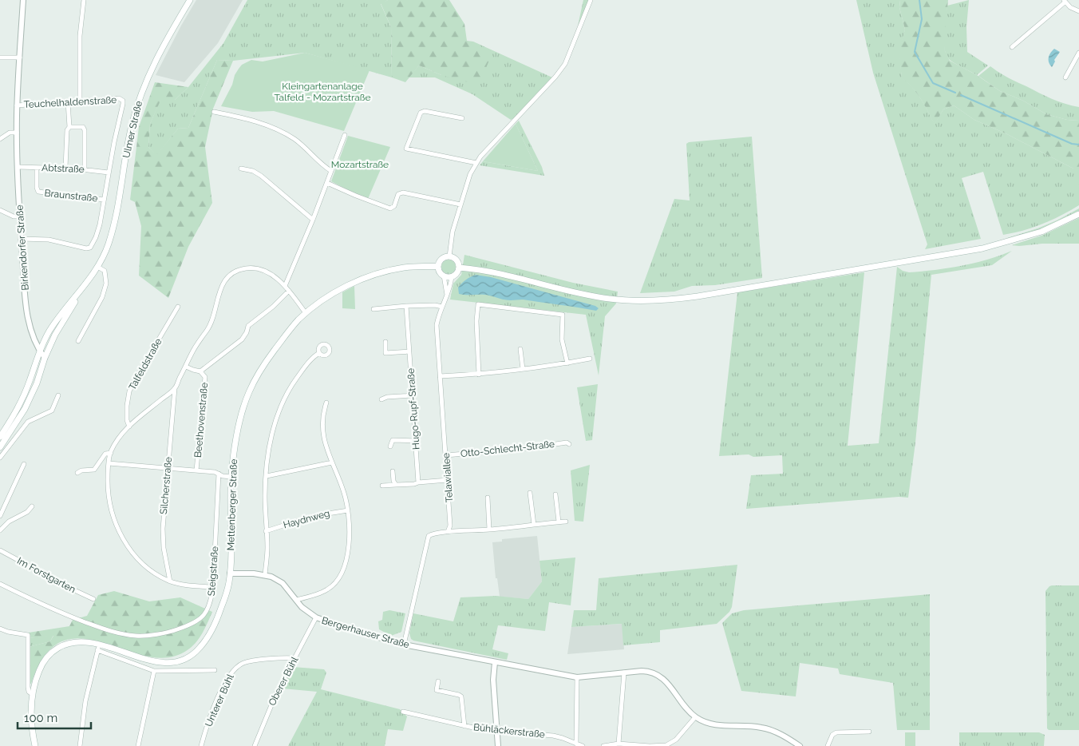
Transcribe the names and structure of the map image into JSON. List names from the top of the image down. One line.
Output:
{"streets":{"main road":["Ulmer Straße","Mettenberger Straße"],"street":["Teuchelhaldenstraße","Abtstraße","Braunstraße","Birkendorfer Straße","Talfeldstraße","Hugo-Rupf-Straße","Beethovenstraße","Otto-Schlecht-Straße","Telawiallee","Silcherstraße","Haydnweg","Steigstraße","Im Forstgarten","Bergerhauser Straße","Oberer Bühl","Unterer Bühl","Bühläckerstraße"]},"crossings":[["Teuchelhaldenstraße","Abtstraße"],["Teuchelhaldenstraße","Birkendorfer Straße"],["Ulmer Straße","Birkendorfer Straße"],["Abtstraße","Braunstraße"],["Abtstraße","Birkendorfer Straße"],["Otto-Schlecht-Straße","Telawiallee"],["Telawiallee","Mettenberger Straße"],["Mettenberger Straße","Bergerhauser Straße"],["Bergerhauser Straße","Oberer Bühl"],["Oberer Bühl","Unterer Bühl"]],"parks":["Kleingartenanlage Talfeld - Mozartstraße","Mozartstraße"],"scale_bar":"100 m"}
